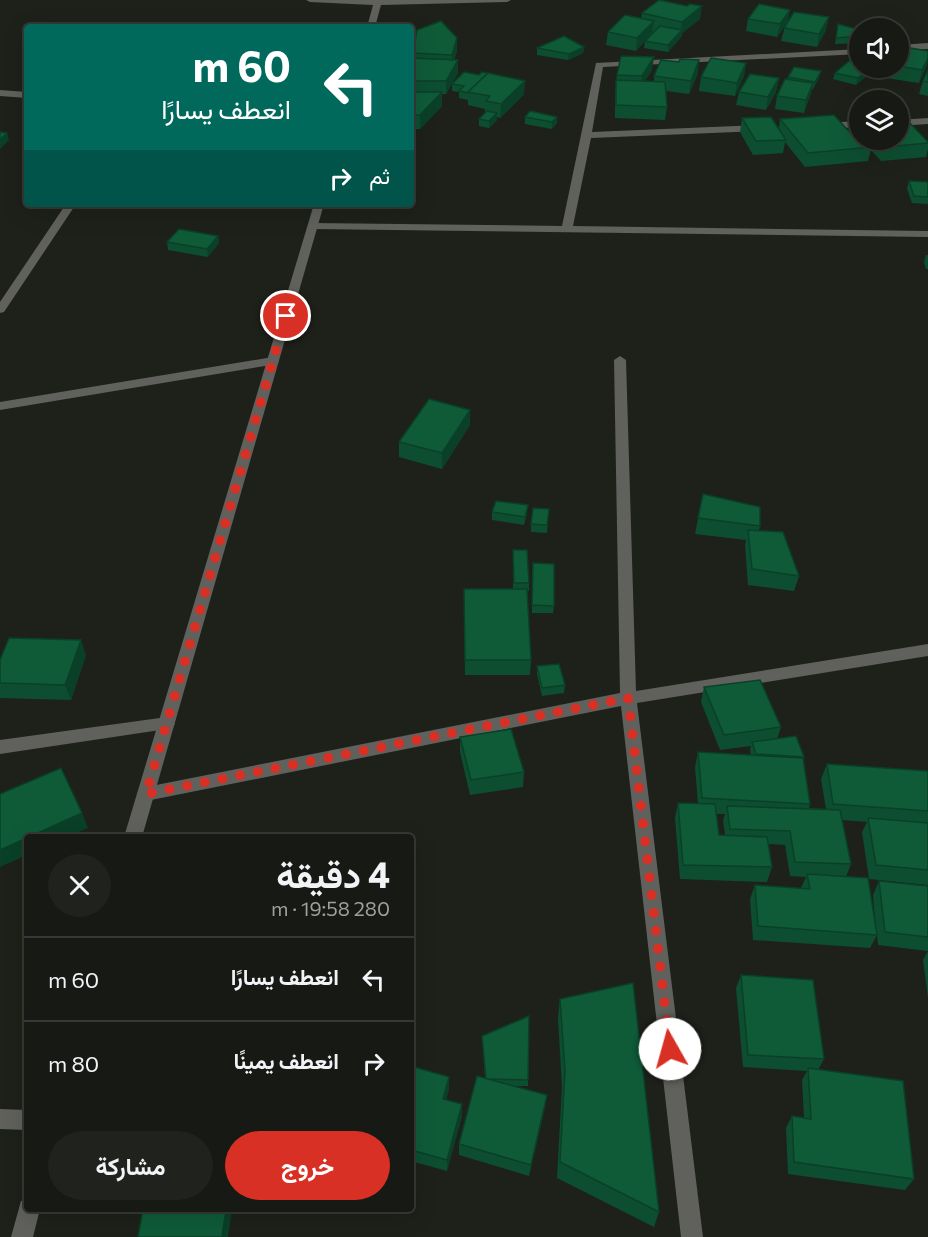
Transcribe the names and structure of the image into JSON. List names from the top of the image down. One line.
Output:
{"page":{"turn":["60 m","انعطف يسارًا"],"then":"ثم","heading":["4 دقيقة","280 m · 19:58"],"list":[{"name":"انعطف يسارًا","value":"60 m"},{"name":"انعطف يمينًا","value":"80 m"}],"buttons":["خروج","مشاركة"]}}
